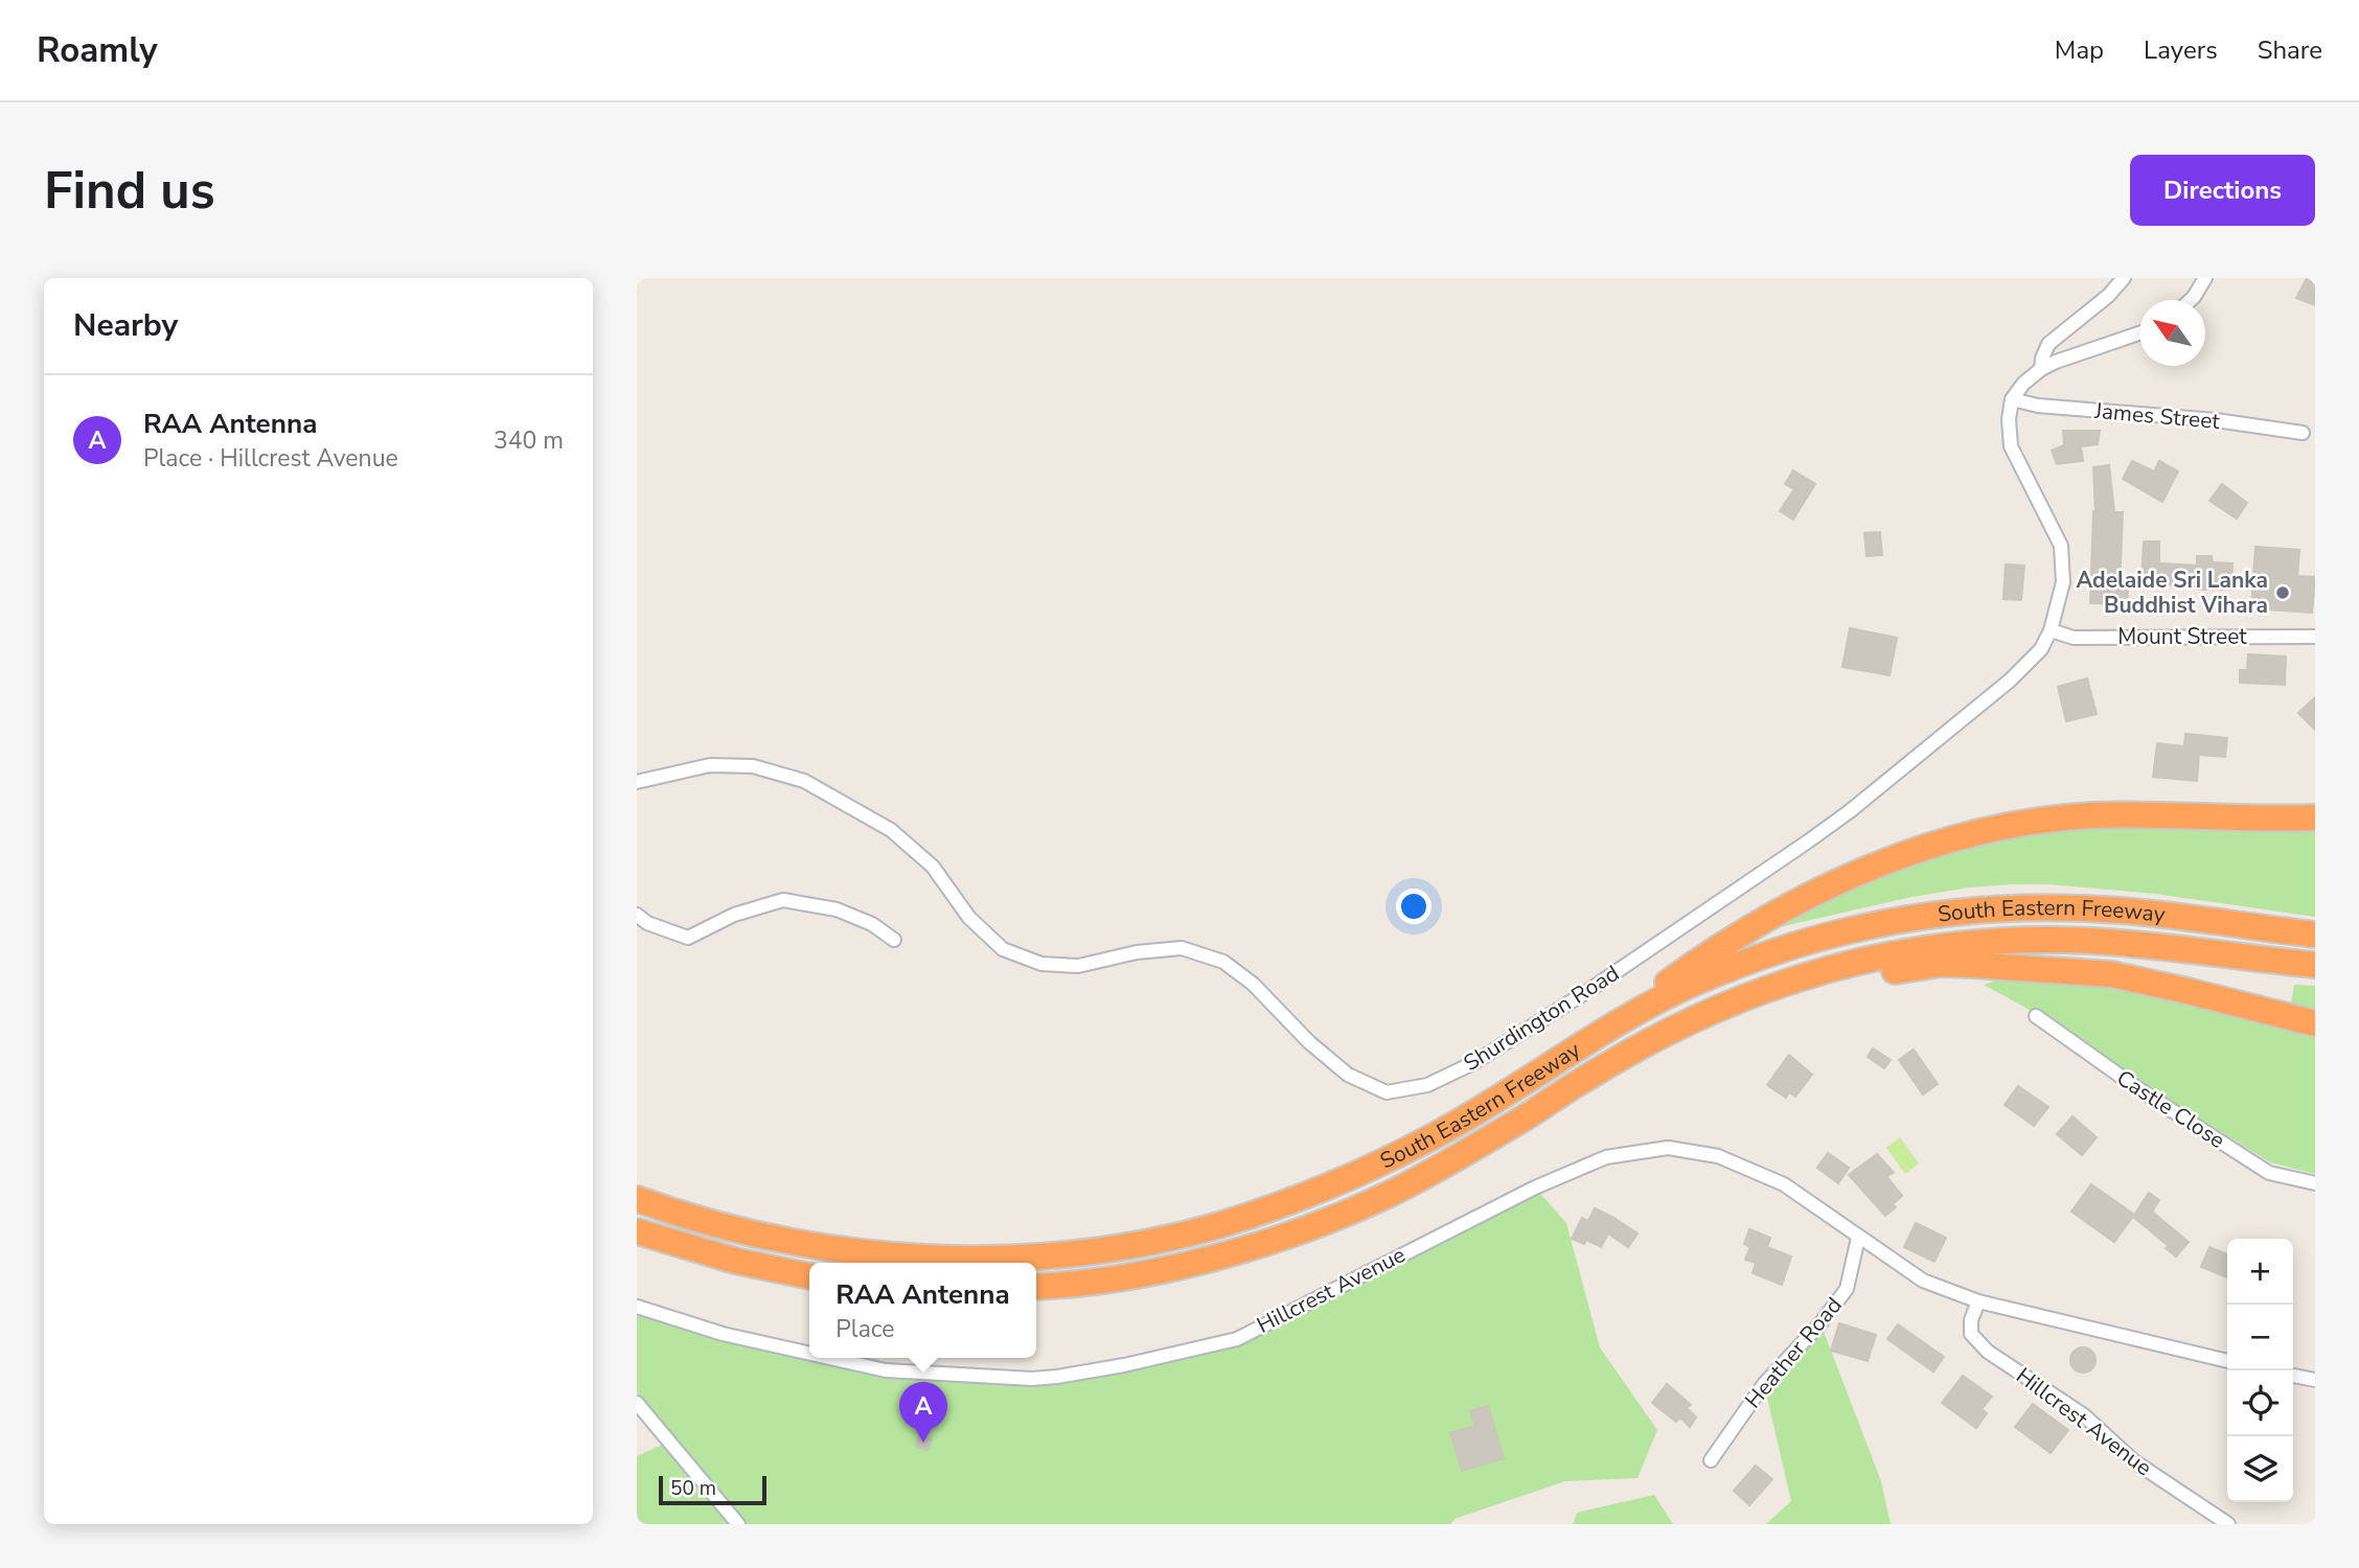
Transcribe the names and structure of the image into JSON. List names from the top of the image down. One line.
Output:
{"streets":{"highway":["South Eastern Freeway"],"street":["James Street","Mount Street","Shurdington Road","Castle Close","Hillcrest Avenue","Heather Road"]},"crossings":[["James Street","Shurdington Road"],["Mount Street","Shurdington Road"],["Hillcrest Avenue","Heather Road"]],"places":["Adelaide Sri Lanka Buddhist Vihara"],"scale_bar":"50 m","north":"top left","page":{"header":"Roamly","nav":["Map","Layers","Share"],"buttons":"Directions","title":"Find us","heading":"Nearby","list":[{"mark":"A","name":"RAA Antenna","note":"Place · Hillcrest Avenue","value":"340 m"}],"map_buttons":["+","−"],"popup":["RAA Antenna","Place"],"pins":"A","scale":"50 m"}}
